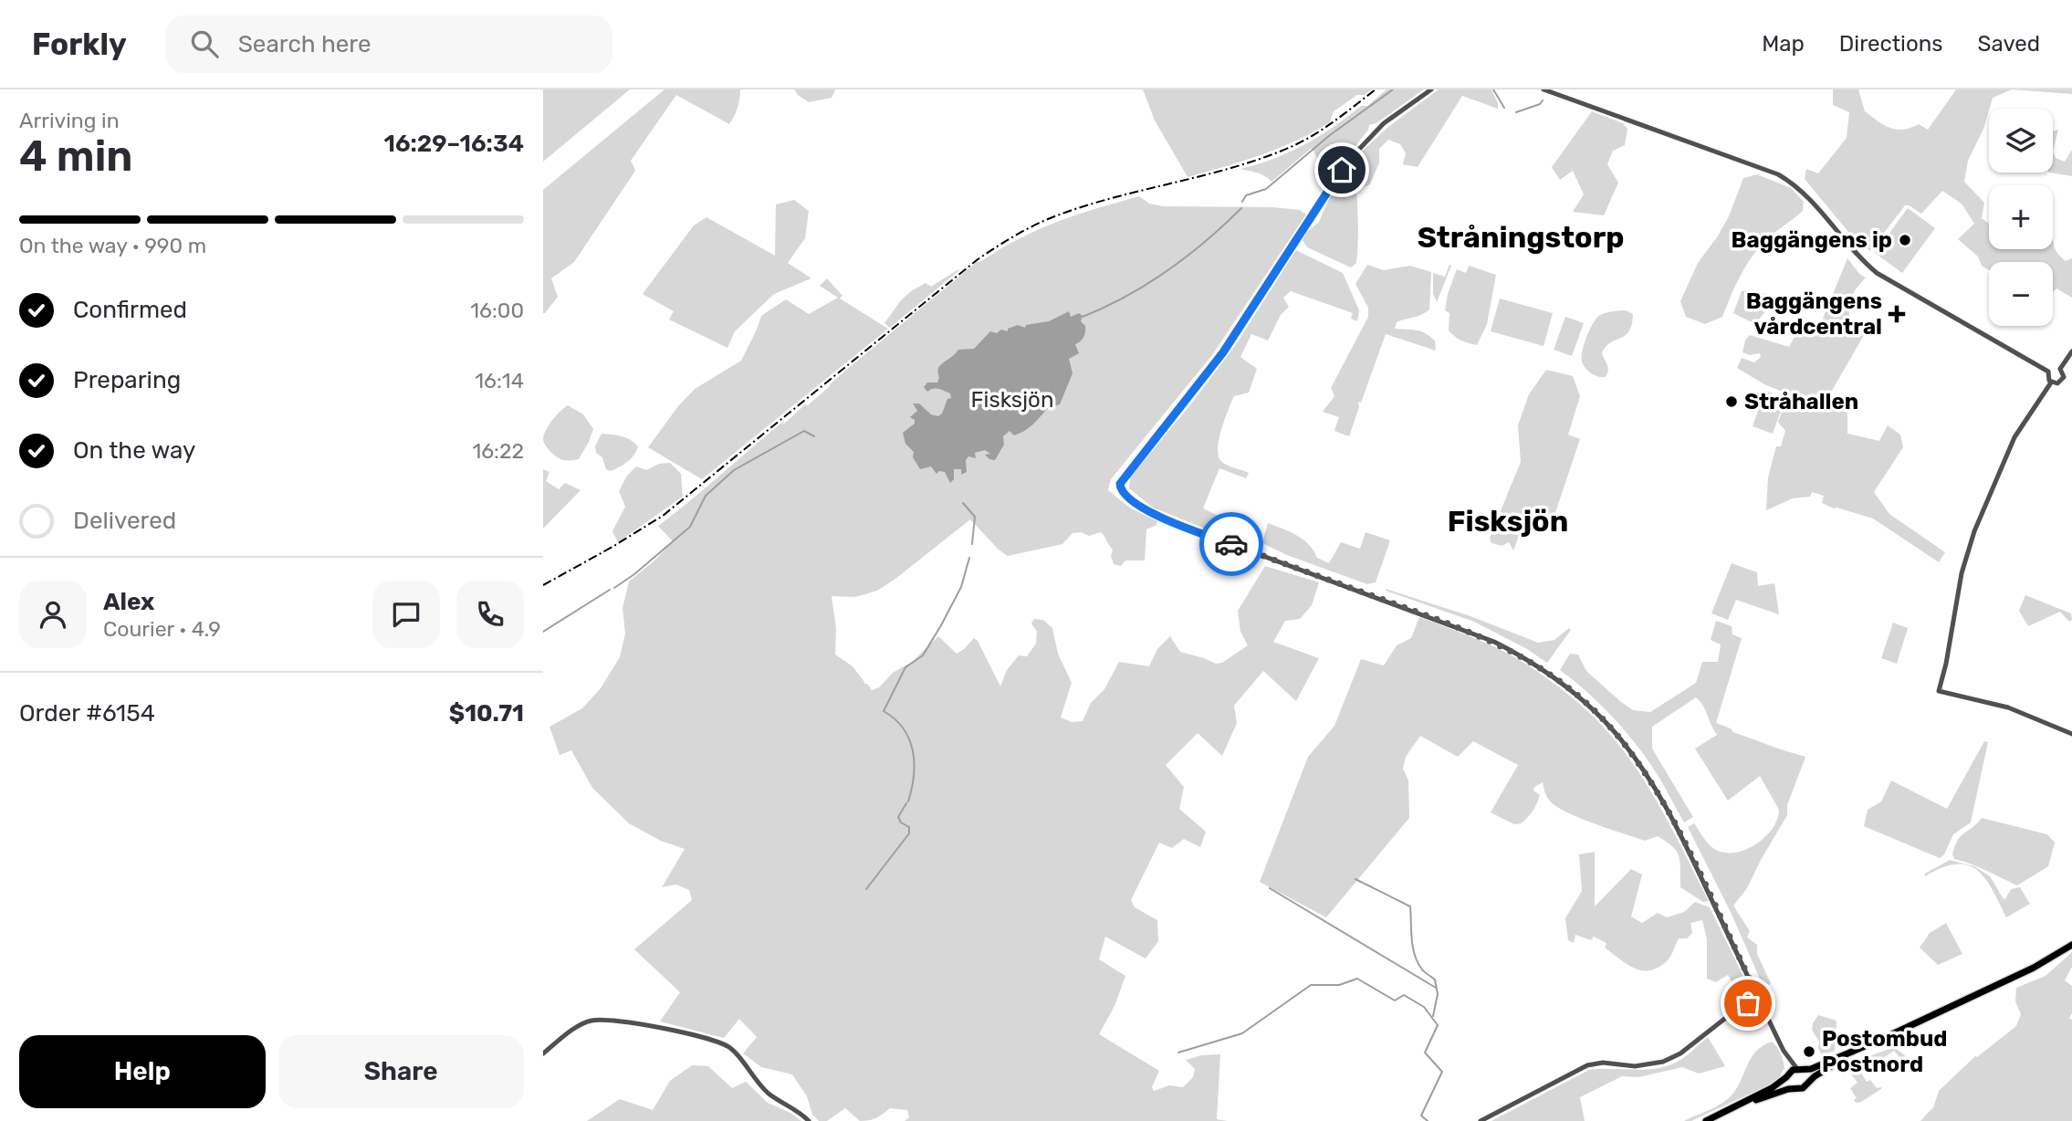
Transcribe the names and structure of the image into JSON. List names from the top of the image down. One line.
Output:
{"districts":["Stråningstorp","Fisksjön"],"parks":["Fisksjön"],"places":{"other":["Baggängens ip","Stråhallen","Postombud Postnord"],"health":["Baggängens vårdcentral"]},"page":{"header":"Forkly","search":"Search here","nav":["Map","Directions","Saved"],"heading":["4 min","Arriving in","16:29–16:34"],"panel":["Alex","Courier · 4.9","Order #6154","$10.71"],"map_buttons":["+","−"],"bar":"On the way · 990 m","list":[["Confirmed","16:00"],["Preparing","16:14"],["On the way","16:22"],"Delivered"],"buttons":["Help","Share"]}}
